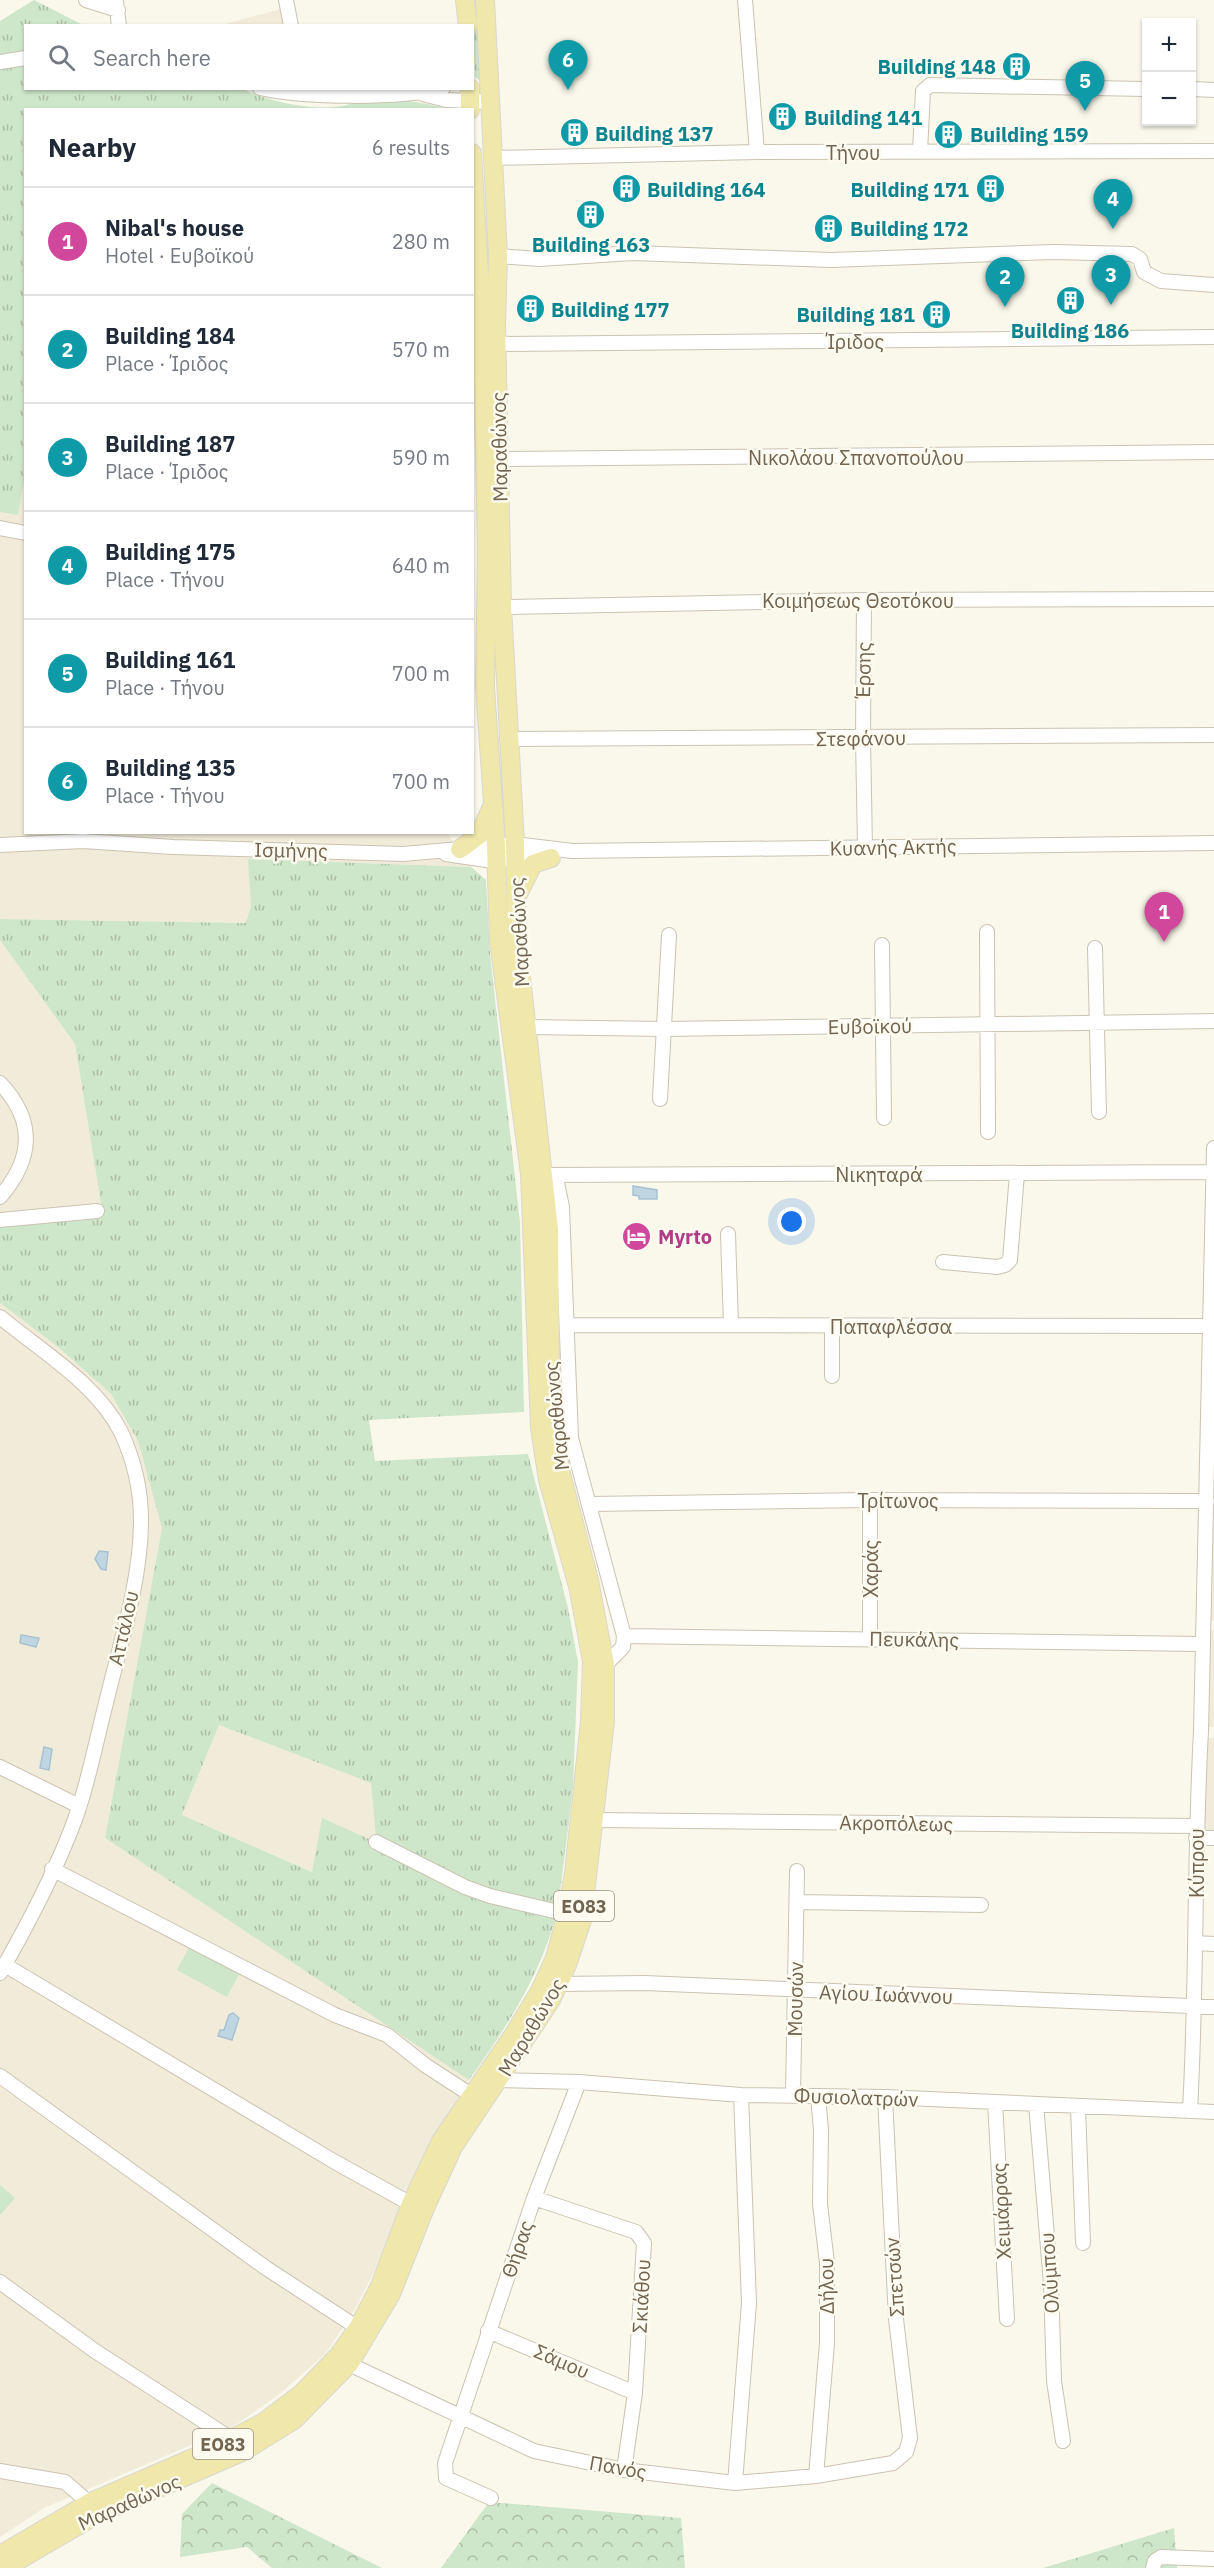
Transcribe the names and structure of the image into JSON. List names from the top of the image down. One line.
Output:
{"streets":{"main road":["Μαραθώνος","ΕΟ83"],"street":["Τήνου","Ίριδος","Νικολάου Σπανοπούλου","Κοιμήσεως Θεοτόκου","Έρσης","Στεφάνου","Κυανής Ακτής","Ισμήνης","Ευβοϊκού","Νικηταρά","Παπαφλέσσα","Τρίτωνος","Χαράς","Αττάλου","Πευκάλης","Ακροπόλεως","Κύπρου","Αγίου Ιωάννου","Μουσών","Φυσιολατρών","Χειμάρρας","Θήρας","Ολύμπου","Σπετσών","Δήλου","Σκιάθου","Σάμου","Πανός"]},"crossings":[["Τήνου","Μαραθώνος"],["Ίριδος","Μαραθώνος"],["Μαραθώνος","Νικολάου Σπανοπούλου"],["Μαραθώνος","Κοιμήσεως Θεοτόκου"],["Μαραθώνος","Στεφάνου"],["Μαραθώνος","Κυανής Ακτής"],["Μαραθώνος","Ευβοϊκού"],["Μαραθώνος","Νικηταρά"],["Μαραθώνος","Ακροπόλεως"],["Μαραθώνος","Αγίου Ιωάννου"],["Μαραθώνος","Φυσιολατρών"],["Μαραθώνος","Πανός"],["Κοιμήσεως Θεοτόκου","Έρσης"],["Έρσης","Στεφάνου"],["Έρσης","Κυανής Ακτής"],["Νικηταρά","Κύπρου"],["Παπαφλέσσα","Κύπρου"],["Τρίτωνος","Χαράς"],["Τρίτωνος","Κύπρου"],["Χαράς","Πευκάλης"],["Πευκάλης","Κύπρου"],["Ακροπόλεως","Κύπρου"],["Κύπρου","Αγίου Ιωάννου"],["Κύπρου","Φυσιολατρών"],["Αγίου Ιωάννου","Μουσών"],["Μουσών","Φυσιολατρών"],["Φυσιολατρών","Χειμάρρας"],["Φυσιολατρών","Θήρας"],["Φυσιολατρών","Ολύμπου"],["Φυσιολατρών","Σπετσών"],["Φυσιολατρών","Δήλου"],["Θήρας","Σκιάθου"],["Θήρας","Σάμου"],["Θήρας","Πανός"],["Σπετσών","Πανός"],["Δήλου","Πανός"],["Σκιάθου","Σάμου"],["Σκιάθου","Πανός"]],"places":{"building":["Building 148","Building 141","Building 137","Building 159","Building 164","Building 171","Building 163","Building 172","Building 186","Building 177","Building 181"],"hotel":["Myrto"]},"page":{"map_buttons":["+","−"],"search":"Search here","pins":["6","5","4","3","2","1"],"heading":["Nearby","6 results"],"list":[{"mark":"1","name":"Nibal's house","note":"Hotel · Ευβοϊκού","value":"280 m"},{"mark":"2","name":"Building 184","note":"Place · Ίριδος","value":"570 m"},{"mark":"3","name":"Building 187","note":"Place · Ίριδος","value":"590 m"},{"mark":"4","name":"Building 175","note":"Place · Τήνου","value":"640 m"},{"mark":"5","name":"Building 161","note":"Place · Τήνου","value":"700 m"},{"mark":"6","name":"Building 135","note":"Place · Τήνου","value":"700 m"}]}}
